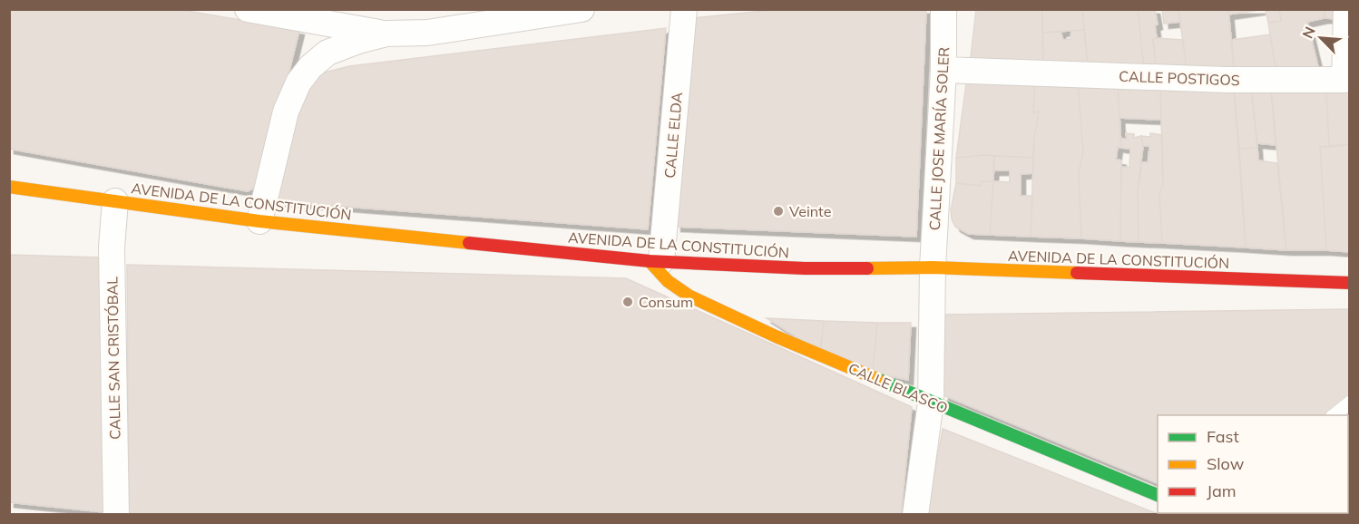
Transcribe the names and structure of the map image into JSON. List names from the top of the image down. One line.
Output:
{"streets":{"street":["CALLE POSTIGOS","CALLE ELDA","CALLE JOSE MARÍA SOLER","AVENIDA DE LA CONSTITUCIÓN","CALLE SAN CRISTÓBAL","CALLE BLASCO"]},"crossings":[["CALLE POSTIGOS","CALLE JOSE MARÍA SOLER"],["CALLE ELDA","AVENIDA DE LA CONSTITUCIÓN"],["CALLE ELDA","CALLE BLASCO"],["CALLE JOSE MARÍA SOLER","AVENIDA DE LA CONSTITUCIÓN"],["CALLE JOSE MARÍA SOLER","CALLE BLASCO"],["AVENIDA DE LA CONSTITUCIÓN","CALLE SAN CRISTÓBAL"],["AVENIDA DE LA CONSTITUCIÓN","CALLE BLASCO"]],"places":["Veinte","Consum"],"legend":["Fast","Slow","Jam"],"north":"top left"}
